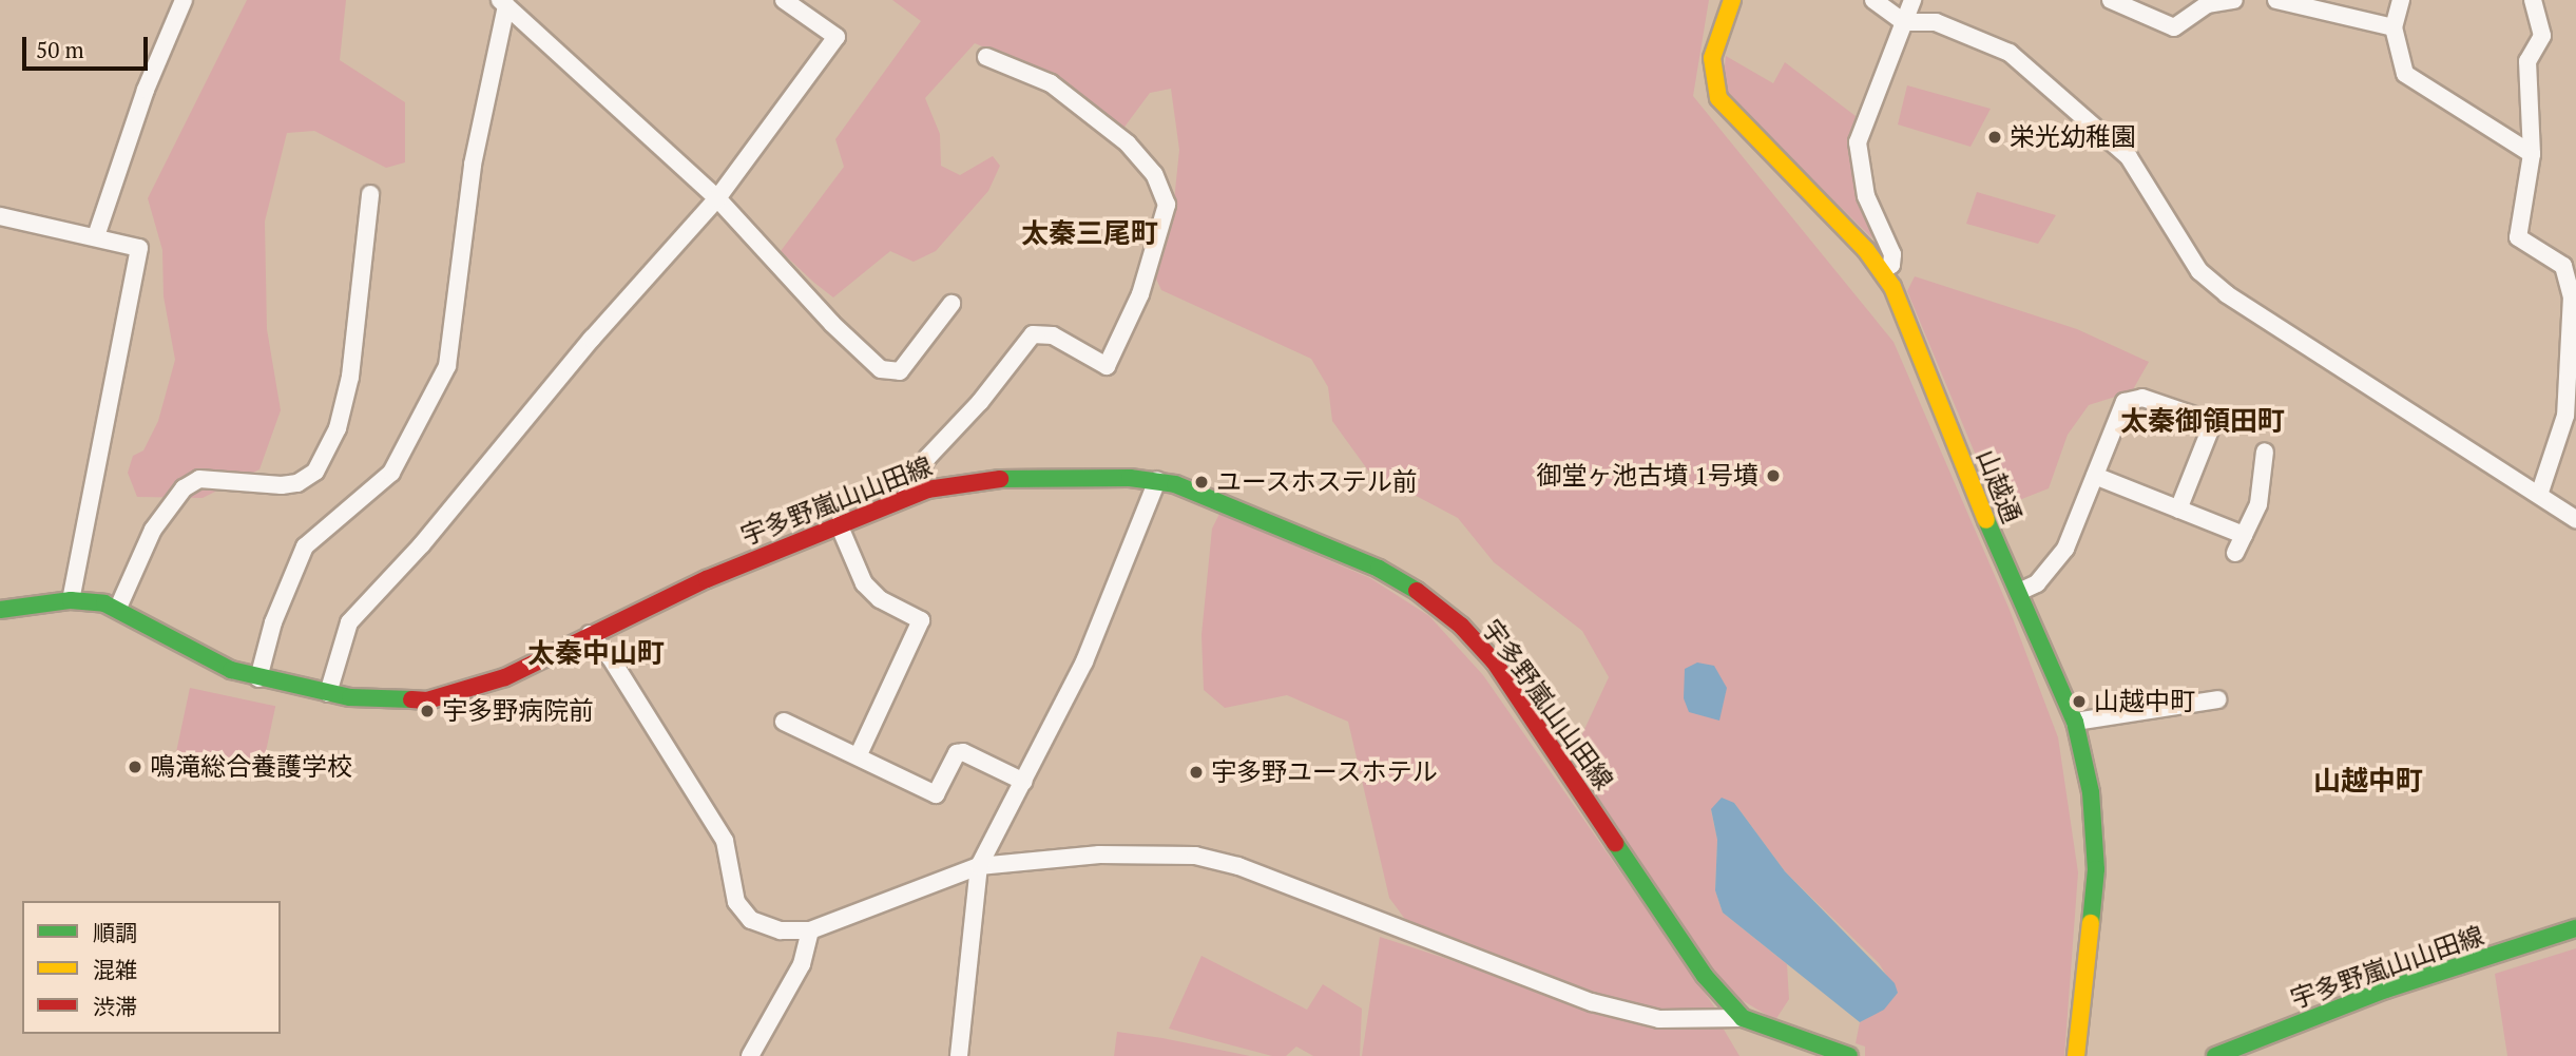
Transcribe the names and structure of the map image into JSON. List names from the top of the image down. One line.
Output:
{"streets":{"main road":["山越通","宇多野嵐山山田線"]},"districts":["太秦三尾町","太秦御領田町","太秦中山町","山越中町"],"places":["栄光幼稚園","御堂ヶ池古墳 1号墳","ユースホステル前","山越中町","宇多野病院前","鳴滝総合養護学校","宇多野ユースホテル"],"legend":["順調","混雑","渋滞"],"scale_bar":"50 m"}
